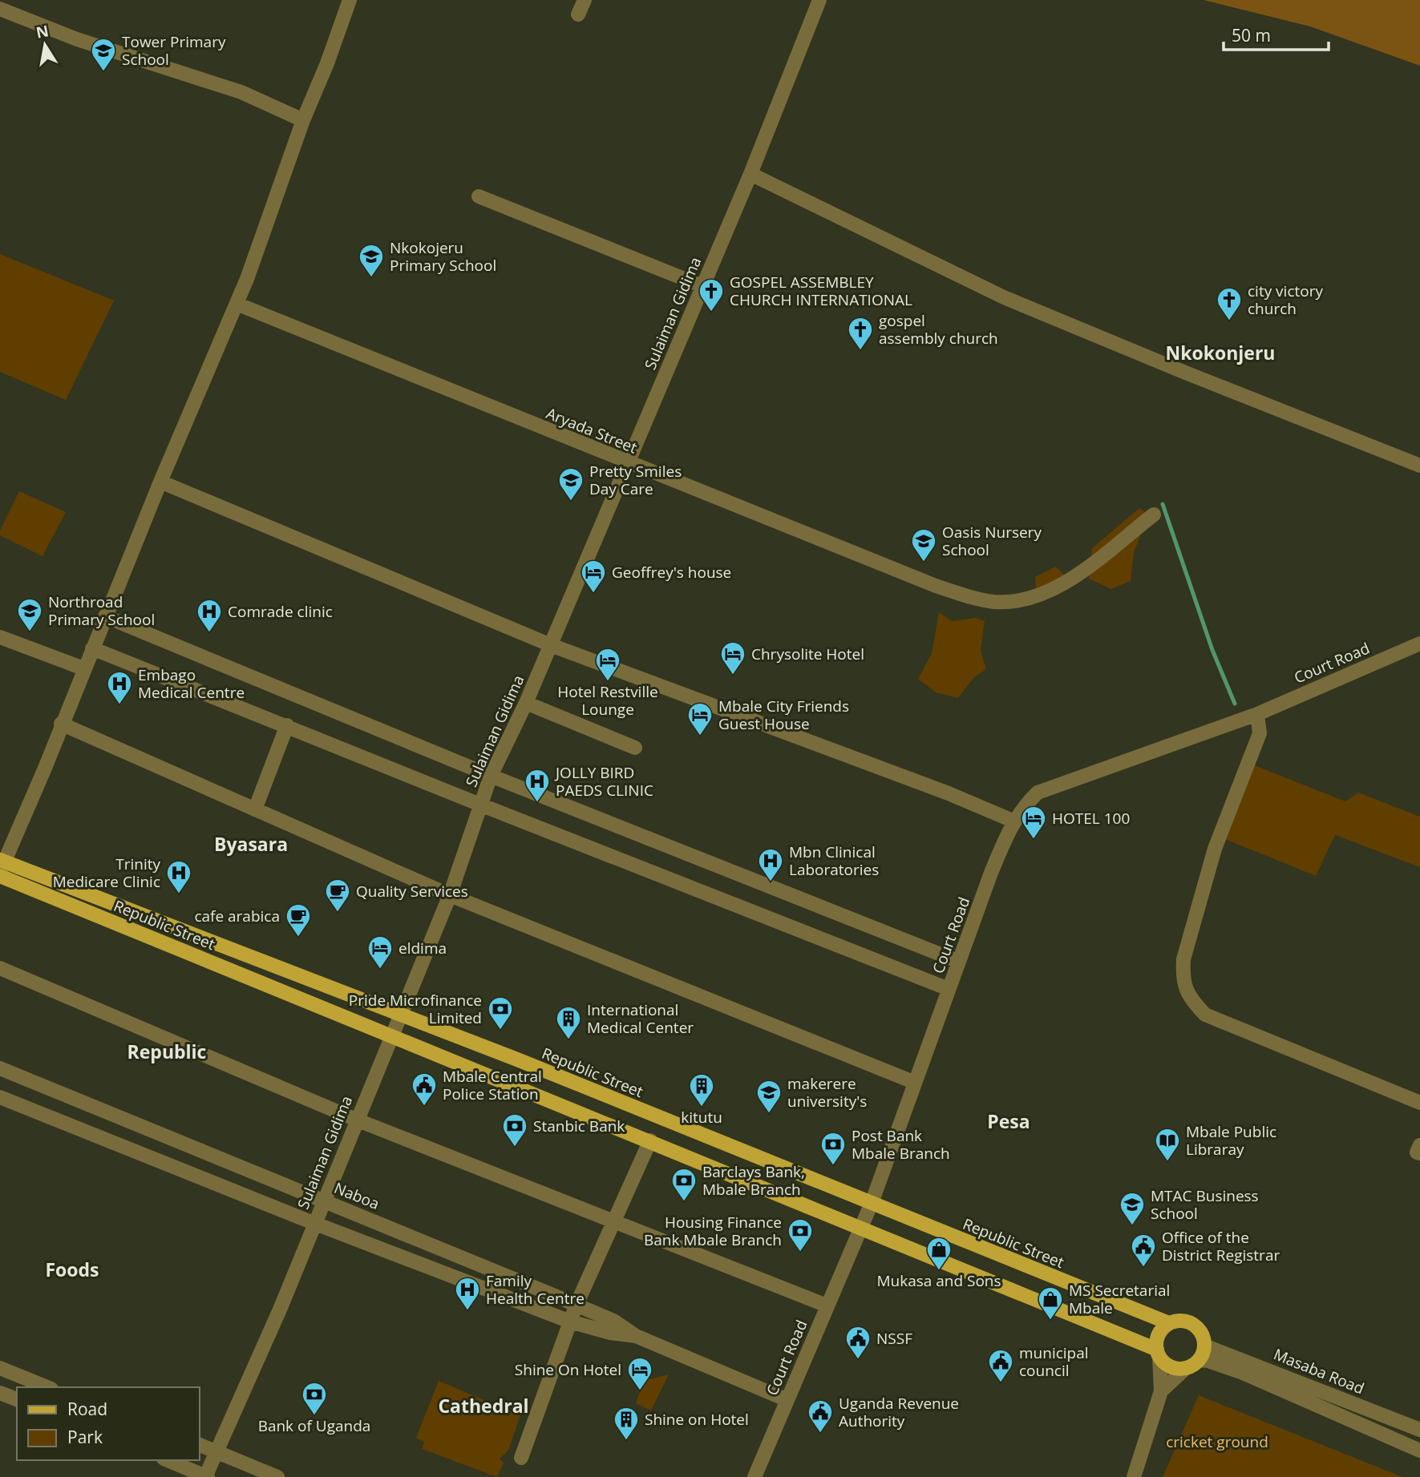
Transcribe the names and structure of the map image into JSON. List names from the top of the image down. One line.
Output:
{"streets":{"main road":["Republic Street"],"street":["Sulaiman Gidima","Aryada Street","Court Road","Naboa","Masaba Road"]},"crossings":[["Sulaiman Gidima","Aryada Street"],["Sulaiman Gidima","Republic Street"],["Sulaiman Gidima","Naboa"],["Court Road","Republic Street"],["Court Road","Naboa"],["Republic Street","Masaba Road"]],"districts":["Nkokonjeru","Byasara","Republic","Pesa","Foods","Cathedral"],"parks":["cricket ground"],"places":{"school or university":["Tower Primary School","Nkokojeru Primary School","Pretty Smiles Day Care","Oasis Nursery School","Northroad Primary School","makerere university's","MTAC Business School"],"church":["GOSPEL ASSEMBLEY CHURCH INTERNATIONAL","city victory church","gospel assembly church"],"hotel":["Geoffrey's house","Chrysolite Hotel","Hotel Restville Lounge","Mbale City Friends Guest House","HOTEL 100","eldima","Shine On Hotel"],"hospital":["Comrade clinic","Embago Medical Centre","JOLLY BIRD PAEDS CLINIC","Mbn Clinical Laboratories","Trinity Medicare Clinic","Family Health Centre"],"cafe":["Quality Services","cafe arabica"],"bank":["Pride Microfinance Limited","Stanbic Bank","Post Bank Mbale Branch","Barclays Bank, Mbale Branch","Housing Finance Bank Mbale Branch","Bank of Uganda"],"building":["International Medical Center","kitutu","Shine on Hotel"],"public building":["Mbale Central Police Station","Office of the District Registrar","NSSF","municipal council","Uganda Revenue Authority"],"library":["Mbale Public Libraray"],"shop":["Mukasa and Sons","MS Secretarial Mbale"]},"legend":["Road","Park"],"scale_bar":"50 m","north":"top"}
